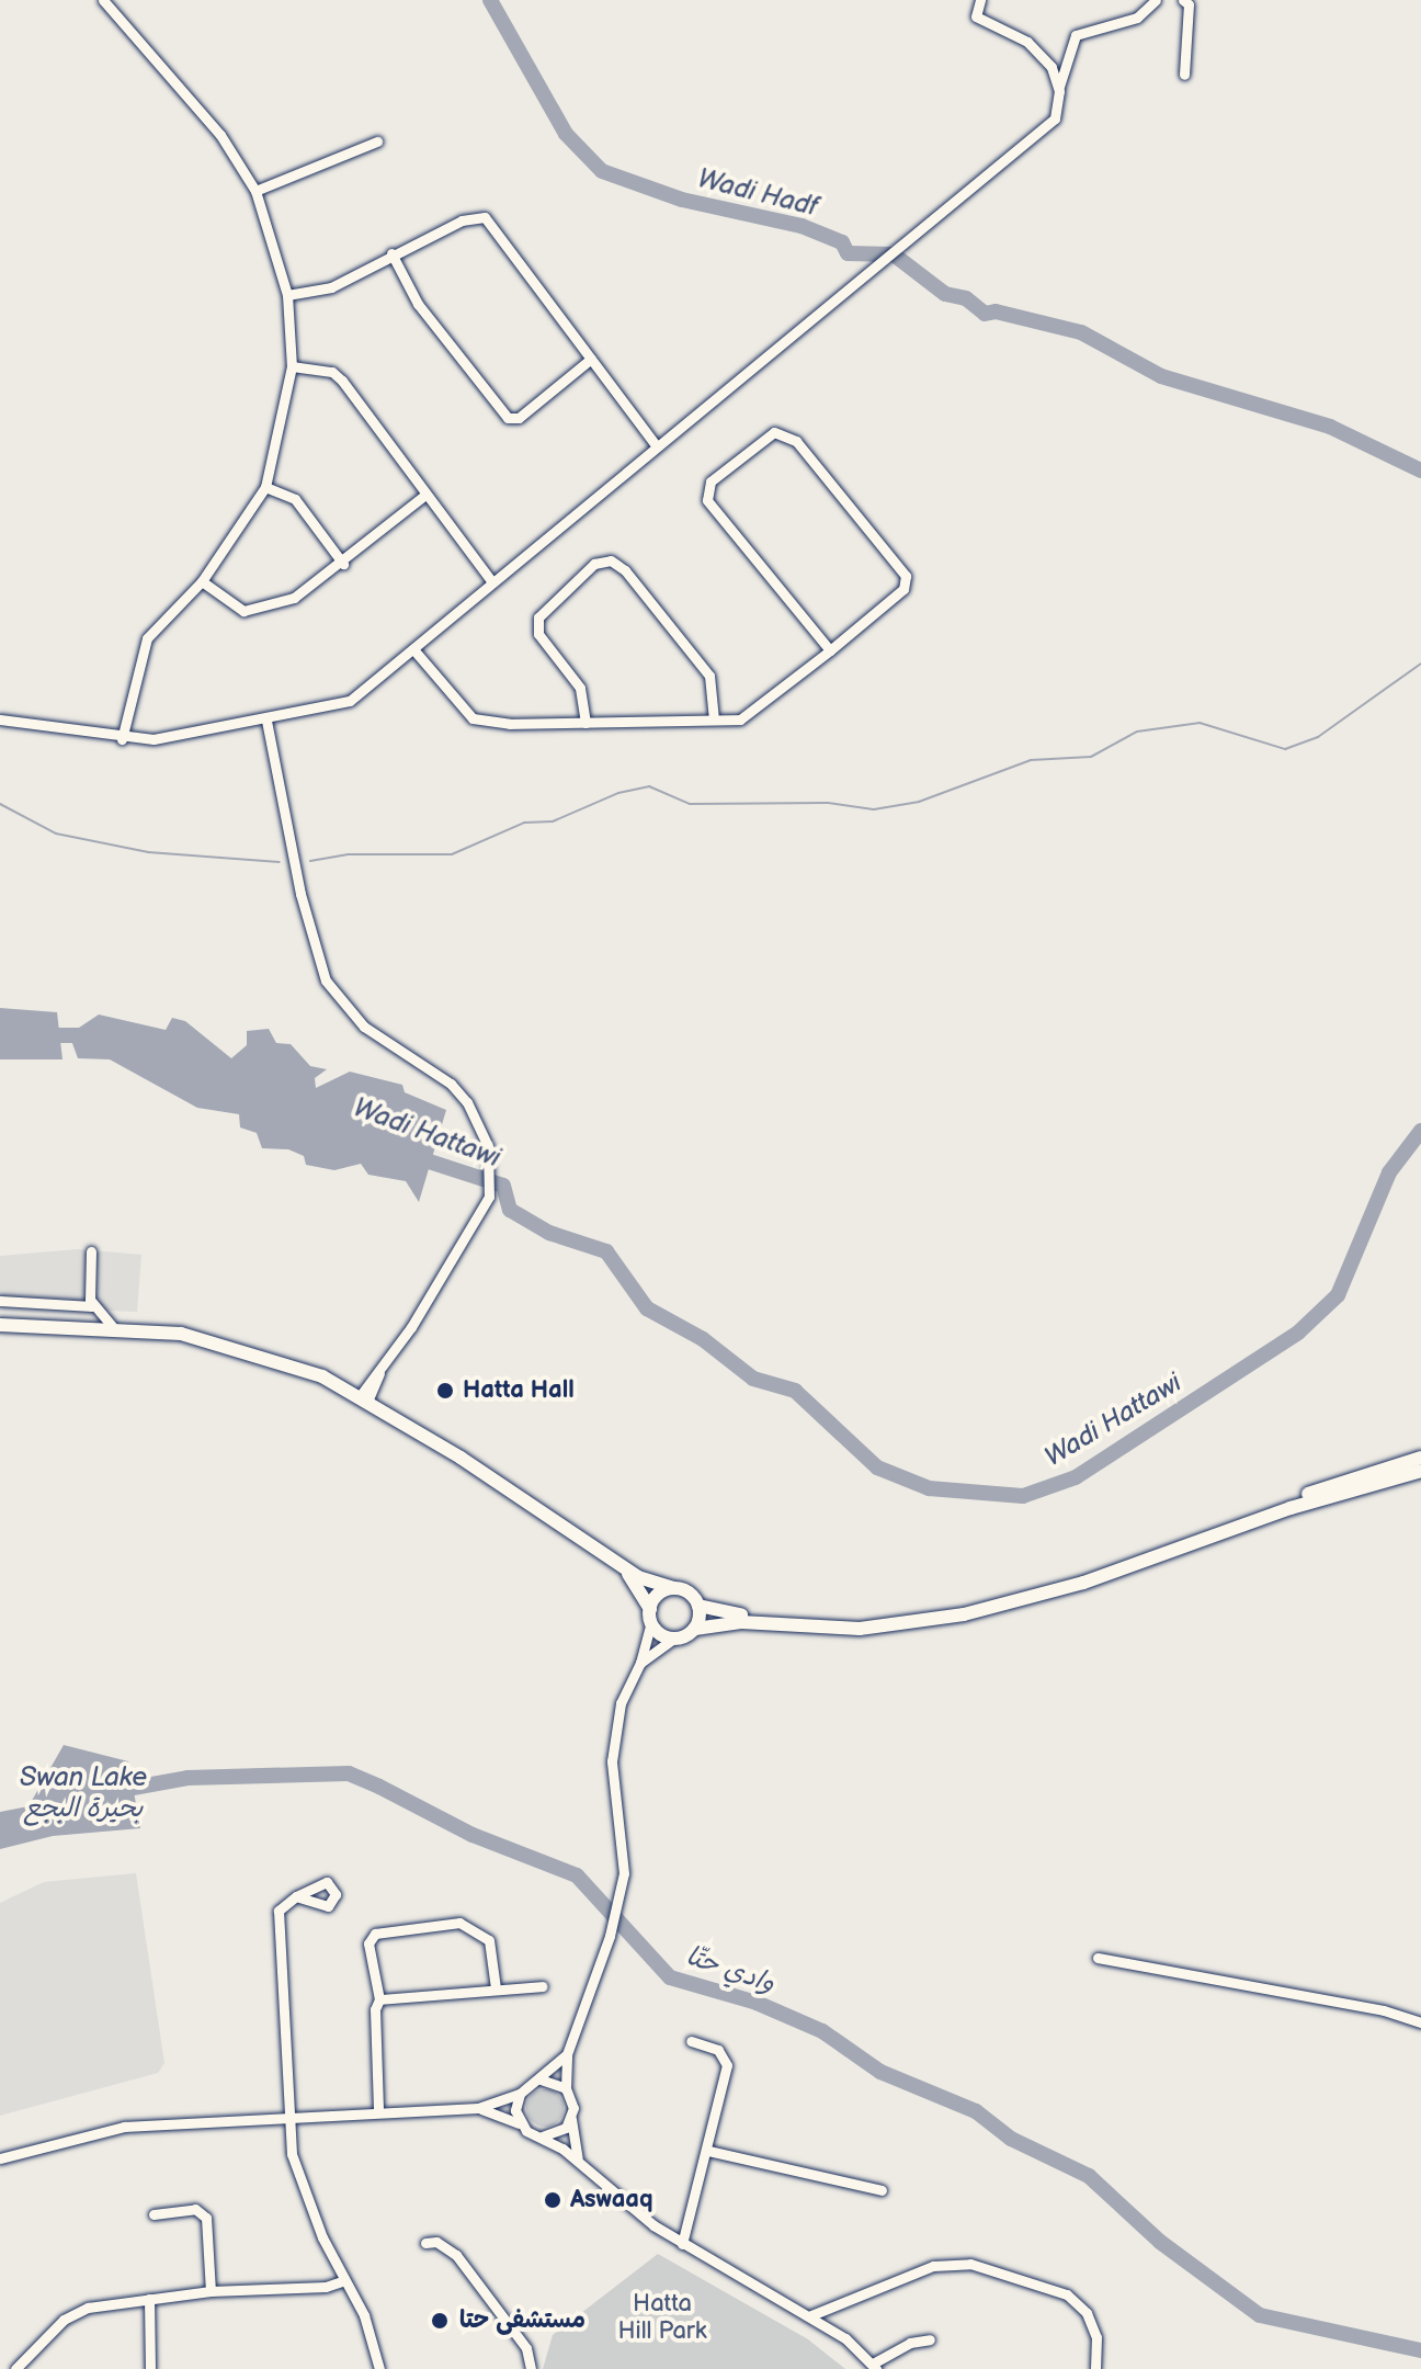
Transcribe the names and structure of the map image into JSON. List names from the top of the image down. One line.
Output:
{"water":["Wadi Hadf","Wadi Hattawi","Swan Lake بحيرة البجع","وادي حتّا"],"parks":["Hatta Hill Park"],"places":["Hatta Hall","Aswaaq","مستشفى حتا"]}
